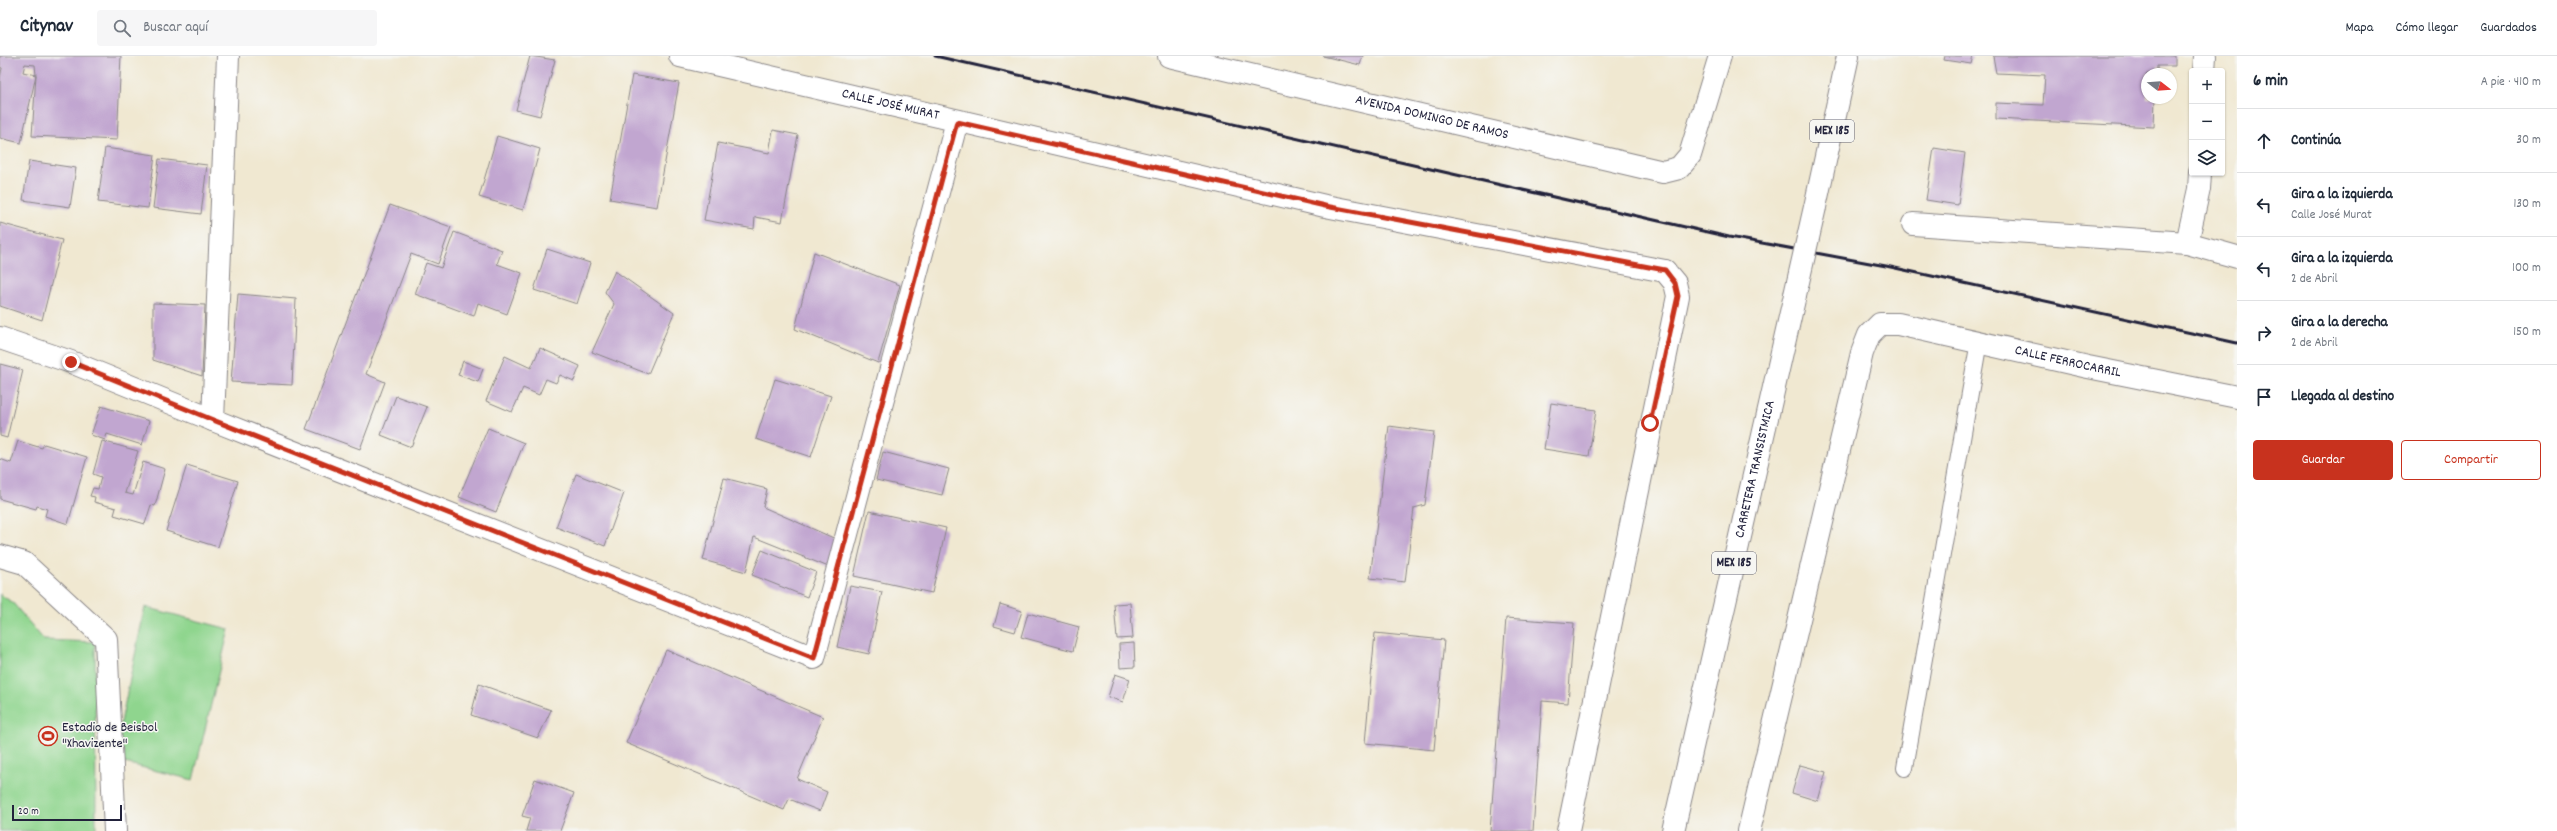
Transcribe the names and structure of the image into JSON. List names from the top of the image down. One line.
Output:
{"streets":{"street":["CALLE JOSÉ MURAT","AVENIDA DOMINGO DE RAMOS","MEX 185","CALLE FERROCARRIL","CARRETERA TRANSISTMICA"]},"places":{"sports":["Estadio de Beisbol \"Xhavizente\""]},"scale_bar":"20 m","north":"right","page":{"header":"Citynav","search":"Buscar aquí","nav":["Mapa","Cómo llegar","Guardados"],"heading":["6 min","A pie · 410 m"],"map_buttons":["+","−"],"list":[["Continúa","30 m"],["Gira a la izquierda","Calle José Murat","130 m"],["Gira a la izquierda","2 de Abril","100 m"],["Gira a la derecha","2 de Abril","150 m"],"Llegada al destino"],"buttons":["Guardar","Compartir"],"scale":"20 m"}}
